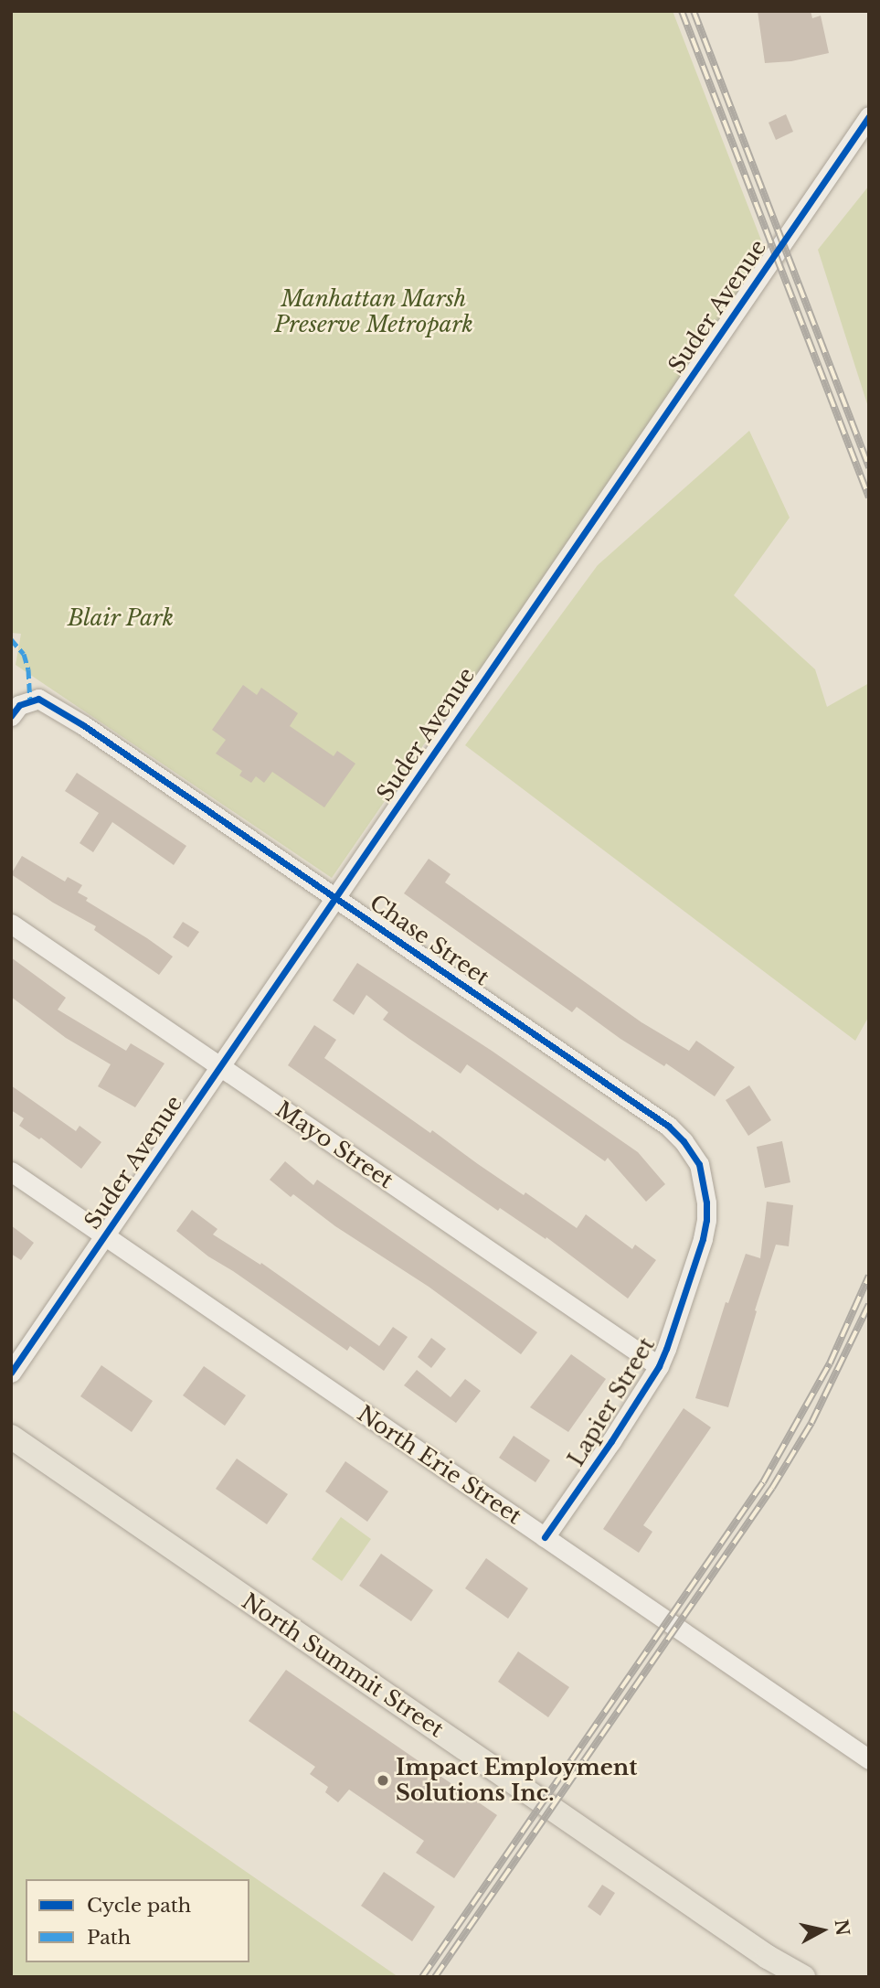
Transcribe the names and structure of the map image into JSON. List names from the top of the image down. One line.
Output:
{"streets":{"main road":["North Summit Street"],"street":["Suder Avenue","Chase Street","Mayo Street","Lapier Street","North Erie Street"]},"crossings":[["Suder Avenue","Chase Street"],["Suder Avenue","Mayo Street"],["Suder Avenue","North Erie Street"],["Chase Street","Lapier Street"],["Mayo Street","Lapier Street"],["Lapier Street","North Erie Street"]],"parks":["Manhattan Marsh Preserve Metropark","Blair Park"],"places":["Impact Employment Solutions Inc."],"legend":["Cycle path","Path"],"north":"right"}
